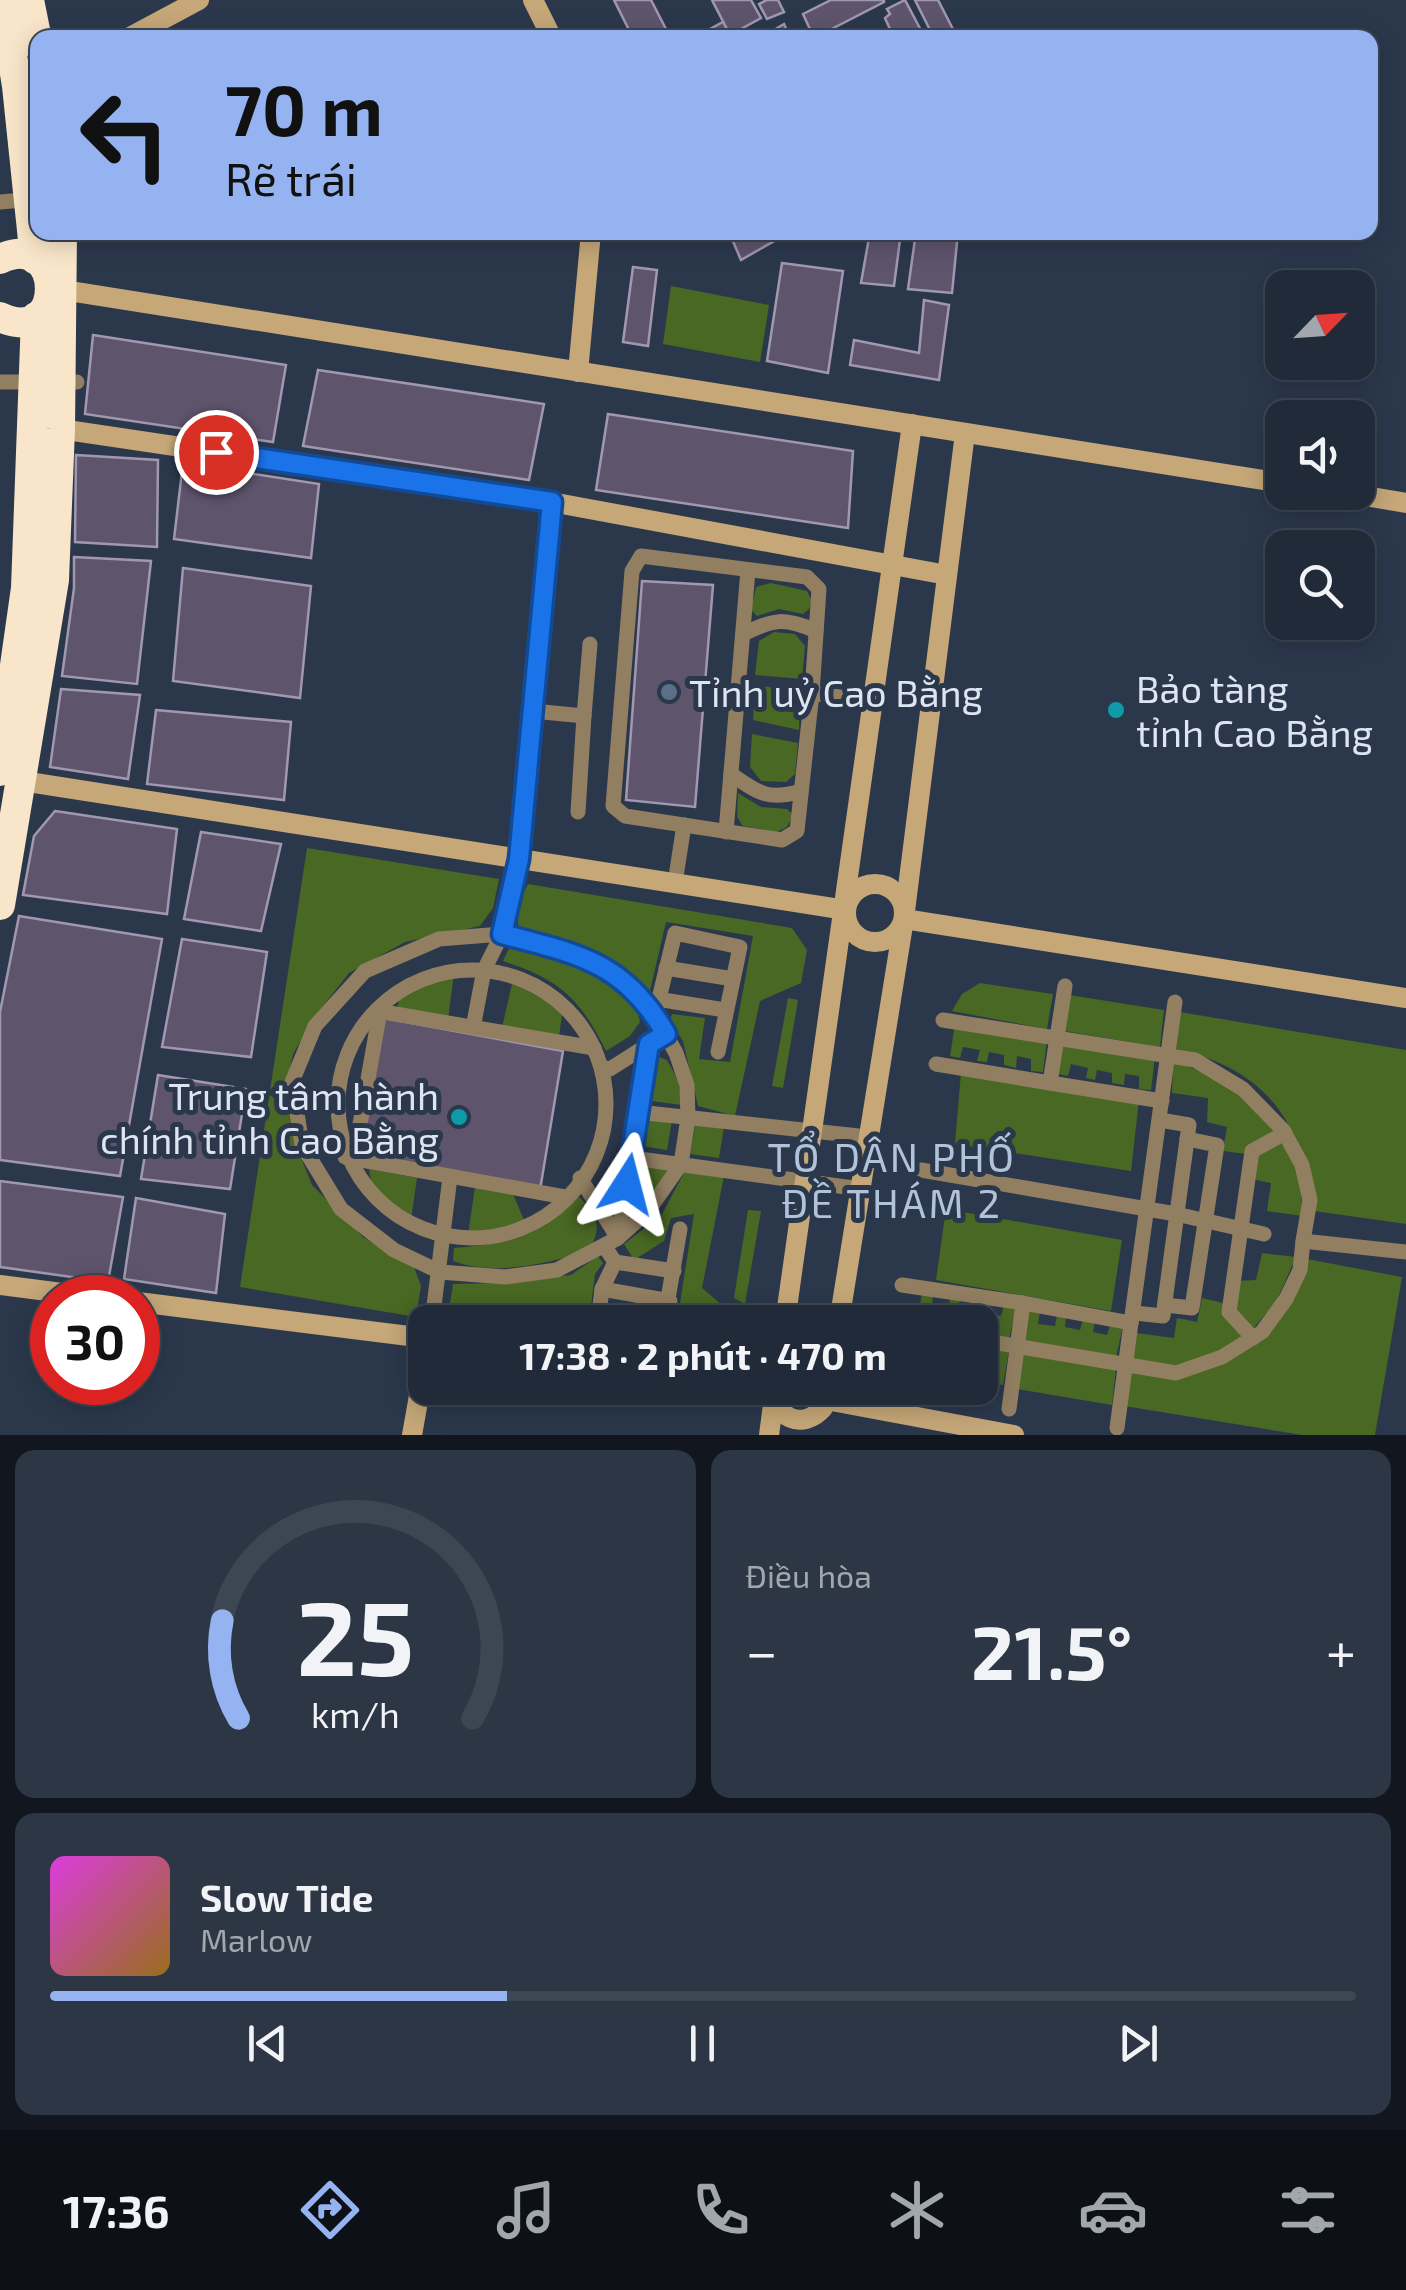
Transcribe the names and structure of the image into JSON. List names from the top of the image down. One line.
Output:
{"districts":["TỔ DÂN PHỐ ĐỀ THÁM 2"],"places":["Tỉnh uỷ Cao Bằng","Bảo tàng tỉnh Cao Bằng","Trung tâm hành chính tỉnh Cao Bằng"],"north":"top right","page":{"turn":["70 m","Rẽ trái"],"limit":"30","trip":"17:38 · 2 phút · 470 m","tile":"Điều hòa","heat":["−","21.5°","+"],"song":["Slow Tide","Marlow"],"tabs":"17:36","gauge":["25","km/h"]}}
